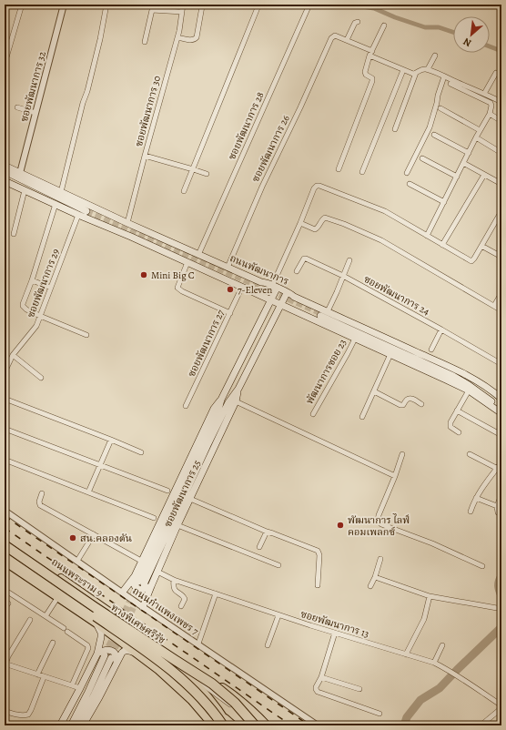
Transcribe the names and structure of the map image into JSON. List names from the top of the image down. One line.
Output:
{"streets":{"highway":["ทางพิเศษศรีรัช"],"main road":["ถนนพัฒนาการ","ซอยพัฒนาการ 25","ถนนพระราม 9"],"street":["ซอยพัฒนาการ 32","ซอยพัฒนาการ 30","ซอยพัฒนาการ 28","ซอยพัฒนาการ 26","ซอยพัฒนาการ 29","ซอยพัฒนาการ 24","ซอยพัฒนาการ 27","พัฒนาการซอย 23","ถนนกำแพงเพชร 7","ซอยพัฒนาการ 13"]},"crossings":[["ซอยพัฒนาการ 32","ถนนพัฒนาการ"],["ซอยพัฒนาการ 30","ถนนพัฒนาการ"],["ซอยพัฒนาการ 28","ถนนพัฒนาการ"],["ซอยพัฒนาการ 26","ถนนพัฒนาการ"],["ถนนพัฒนาการ","ซอยพัฒนาการ 29"],["ถนนพัฒนาการ","ซอยพัฒนาการ 27"],["ถนนพัฒนาการ","พัฒนาการซอย 23"],["ถนนพัฒนาการ","ซอยพัฒนาการ 25"],["ซอยพัฒนาการ 25","ถนนกำแพงเพชร 7"],["ซอยพัฒนาการ 25","ซอยพัฒนาการ 13"],["ถนนพระราม 9","ทางพิเศษศรีรัช"]],"places":["Mini Big C","7-Eleven","พัฒนาการ ไลฟ์ คอมเพลกซ์","สน.คลองตัน"],"north":"bottom left"}
